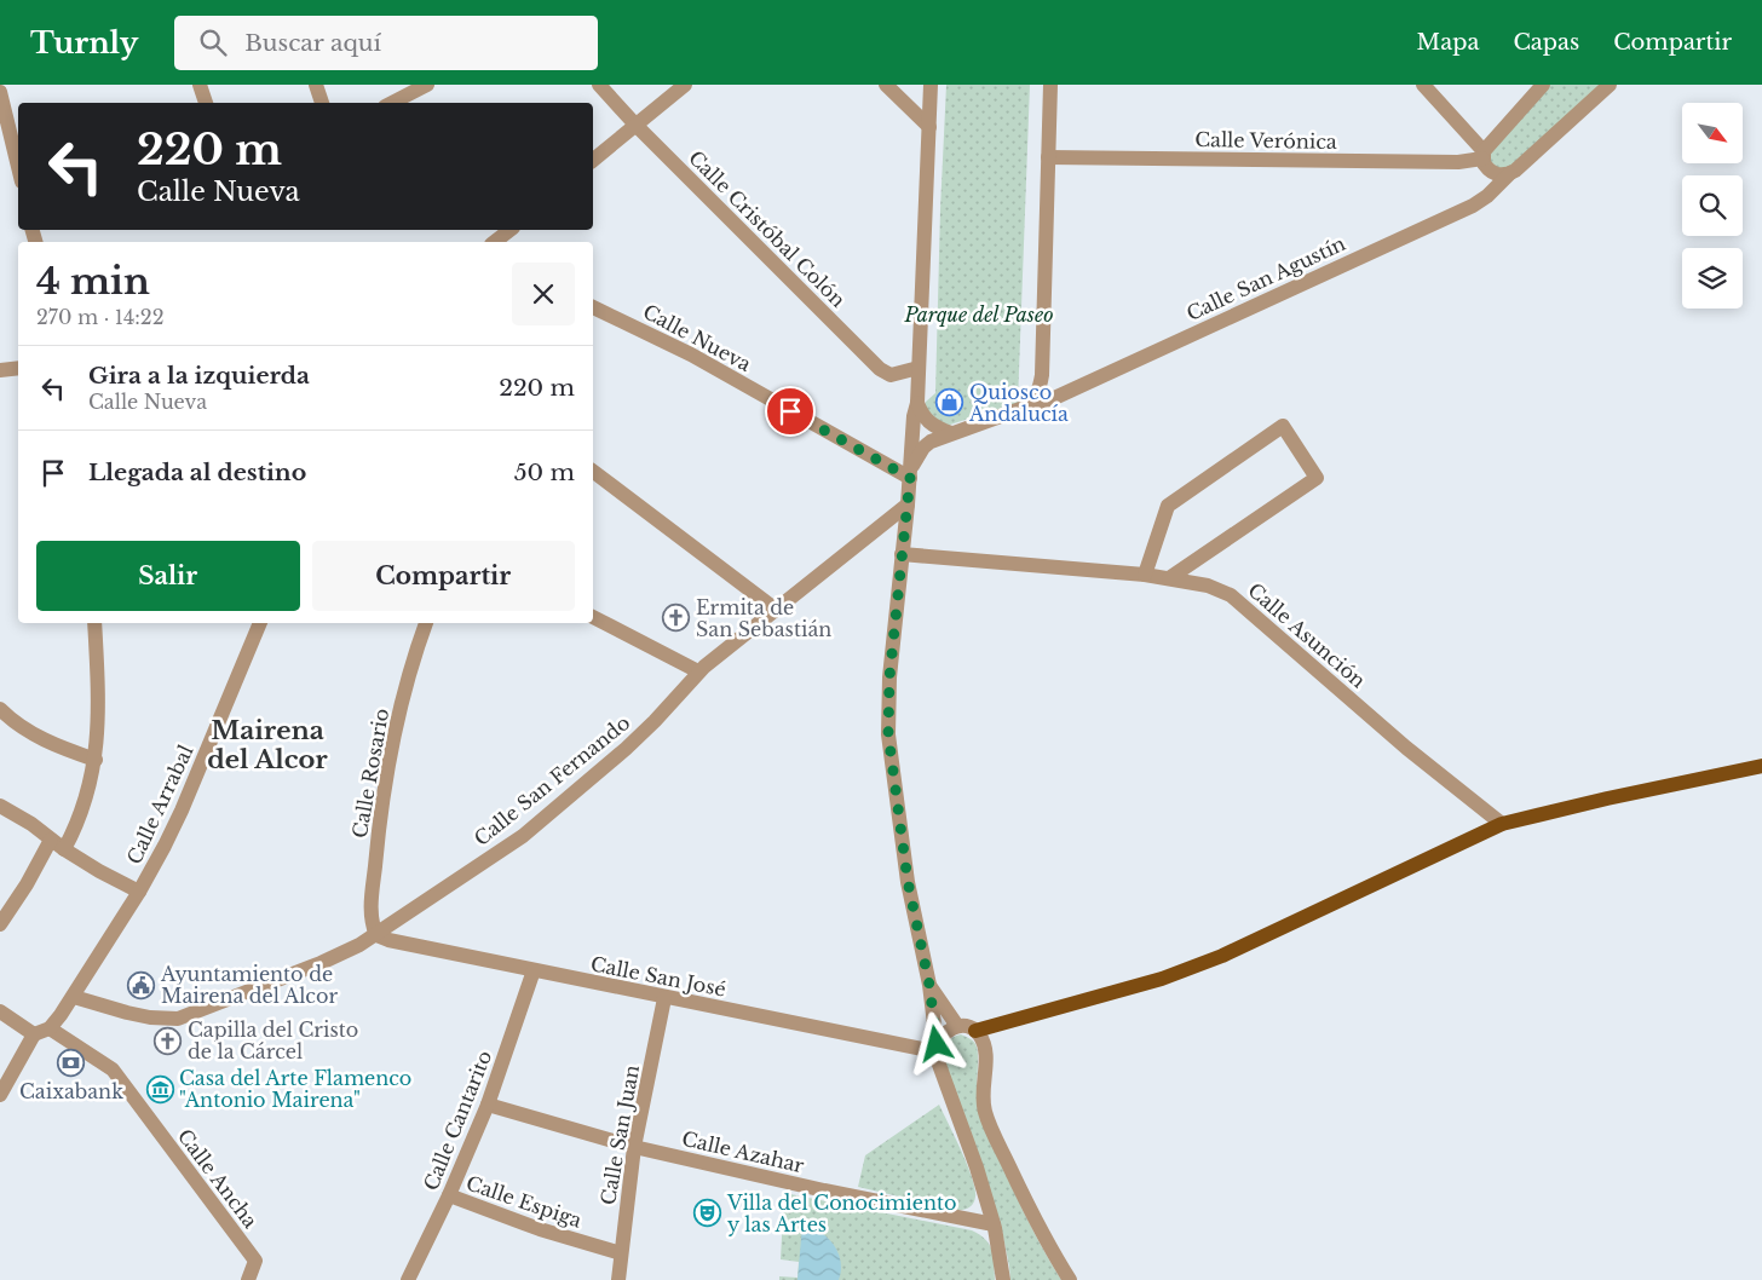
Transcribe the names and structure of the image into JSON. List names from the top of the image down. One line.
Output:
{"streets":{"street":["Calle Verónica","Calle Cristóbal Colón","Calle San Agustín","Calle Nueva","Calle Asunción","Calle Rosario","Calle San Fernando","Calle Arrabal","Calle San José","Calle Cantarito","Calle San Juan","Calle Azahar","Calle Ancha","Calle Espiga"]},"crossings":[["Calle San Agustín","Calle Nueva"],["Calle Rosario","Calle San Fernando"],["Calle Rosario","Calle San José"],["Calle San Fernando","Calle Arrabal"],["Calle San Fernando","Calle San José"],["Calle Arrabal","Calle Ancha"],["Calle San José","Calle Cantarito"],["Calle San José","Calle San Juan"],["Calle Cantarito","Calle Azahar"],["Calle Cantarito","Calle Espiga"],["Calle San Juan","Calle Azahar"],["Calle San Juan","Calle Espiga"]],"districts":["Mairena del Alcor"],"parks":["Parque del Paseo"],"places":{"shop":["Quiosco Andalucía"],"church":["Ermita de San Sebastián","Capilla del Cristo de la Cárcel"],"public building":["Ayuntamiento de Mairena del Alcor"],"bank":["Caixabank"],"museum":["Casa del Arte Flamenco \"Antonio Mairena\""],"theatre":["Villa del Conocimiento y las Artes"]},"north":"bottom right","page":{"header":"Turnly","search":"Buscar aquí","nav":["Mapa","Capas","Compartir"],"turn":["220 m","Calle Nueva"],"heading":["4 min","270 m · 14:22"],"list":[{"name":"Gira a la izquierda","note":"Calle Nueva","value":"220 m"},{"name":"Llegada al destino","value":"50 m"}],"buttons":["Salir","Compartir"]}}
